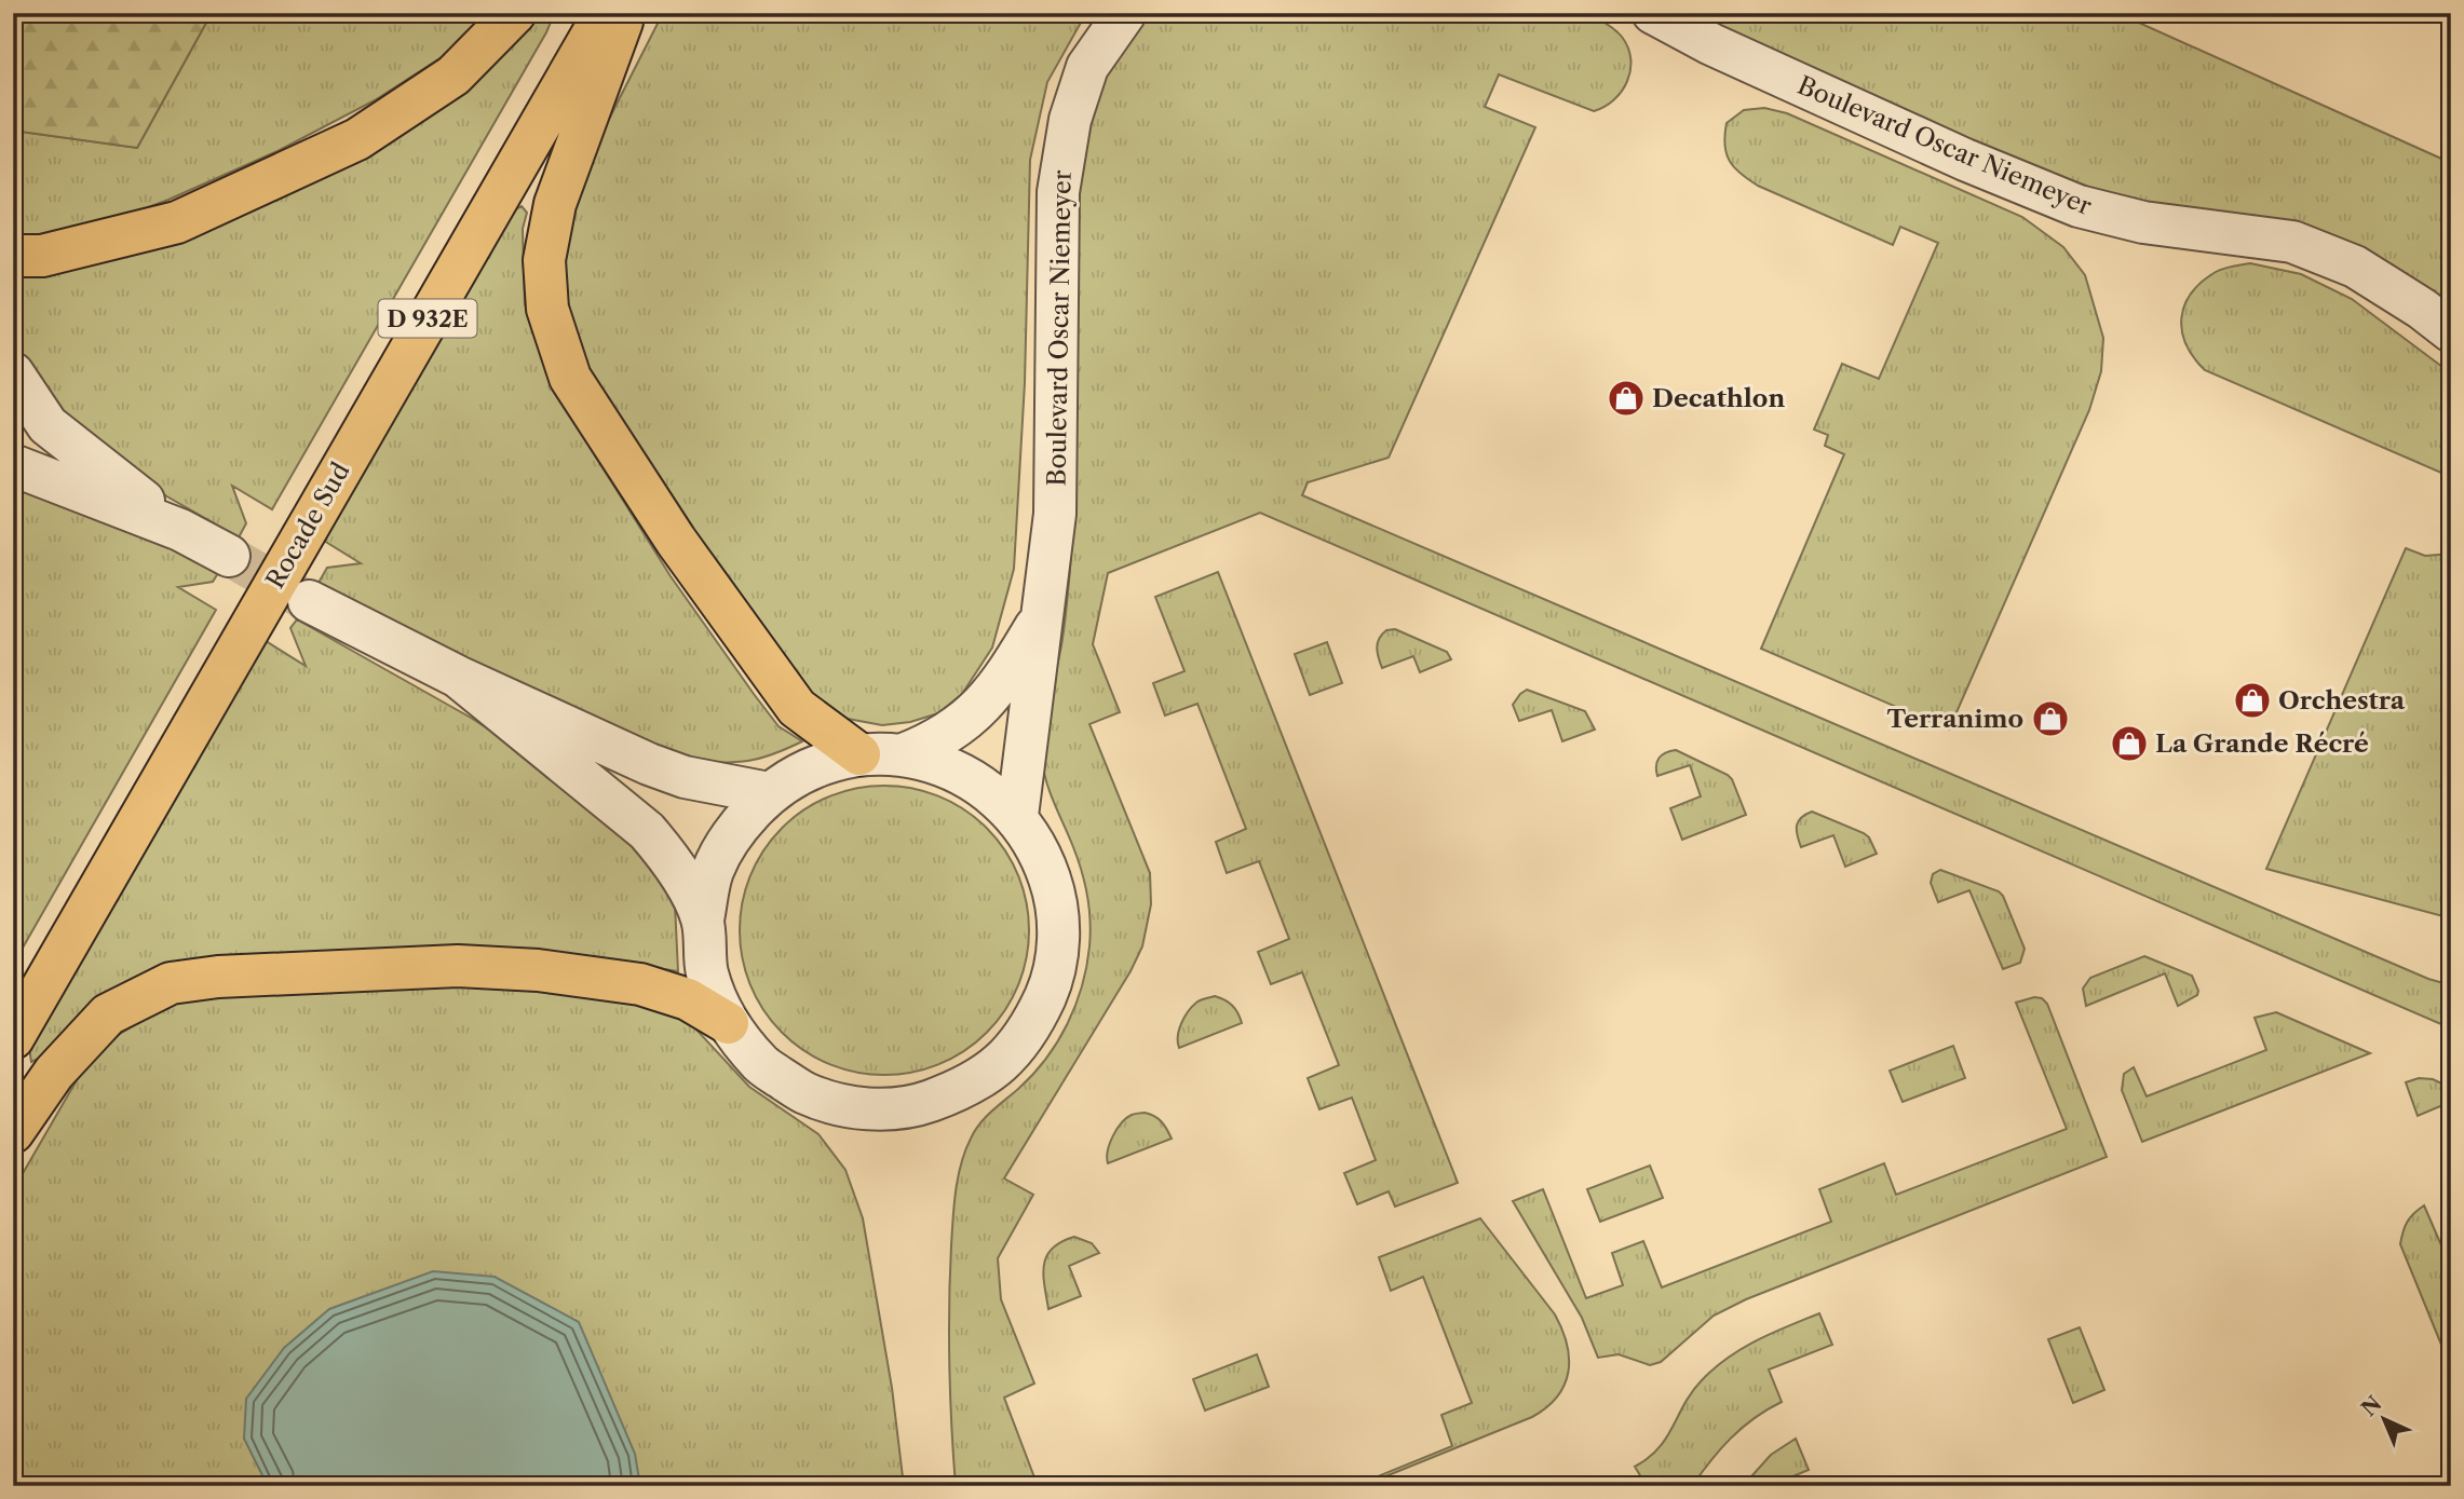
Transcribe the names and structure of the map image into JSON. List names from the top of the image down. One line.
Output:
{"streets":{"main road":["D 932E","Rocade Sud"],"street":["Boulevard Oscar Niemeyer"]},"places":{"shop":["Decathlon","Orchestra","Terranimo","La Grande Récré"]},"north":"top left"}
